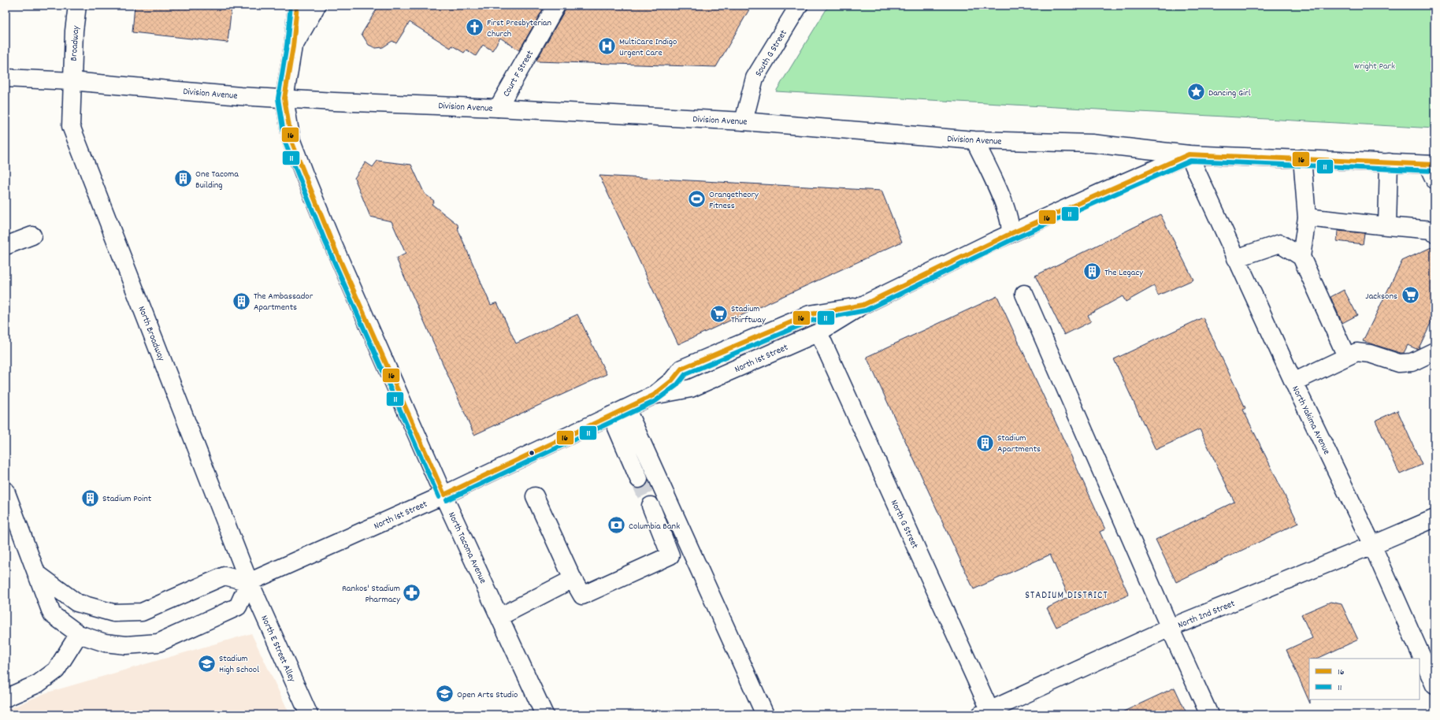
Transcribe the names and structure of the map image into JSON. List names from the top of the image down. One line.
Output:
{"streets":{"street":["Broadway","South G Street","Court F Street","Division Avenue","North Broadway","North 1st Street","North Yakima Avenue","North G Street","North Tacoma Avenue","North 2nd Street","North E Street Alley"]},"crossings":[["Broadway","Division Avenue"],["Broadway","North Broadway"],["South G Street","Division Avenue"],["Court F Street","Division Avenue"],["Division Avenue","North Broadway"],["Division Avenue","North 1st Street"],["Division Avenue","North Yakima Avenue"],["Division Avenue","North Tacoma Avenue"],["North Broadway","North 1st Street"],["North Broadway","North E Street Alley"],["North 1st Street","North Yakima Avenue"],["North 1st Street","North G Street"],["North 1st Street","North Tacoma Avenue"],["North 1st Street","North E Street Alley"],["North Yakima Avenue","North 2nd Street"],["North G Street","North 2nd Street"]],"districts":["STADIUM DISTRICT"],"parks":["Wright Park"],"places":{"church":["First Presbyterian Church"],"hospital":["MultiCare Indigo Urgent Care"],"place":["Dancing Girl"],"building":["One Tacoma Building","The Legacy","The Ambassador Apartments","Stadium Apartments","Stadium Point"],"sports":["Orangetheory Fitness"],"supermarket":["Jacksons","Stadium Thirftway"],"bank":["Columbia Bank"],"pharmacy":["Rankos' Stadium Pharmacy"],"school or university":["Stadium High School","Open Arts Studio"]},"lines":["transit line 16","transit line 11"],"legend":["16","11"]}
